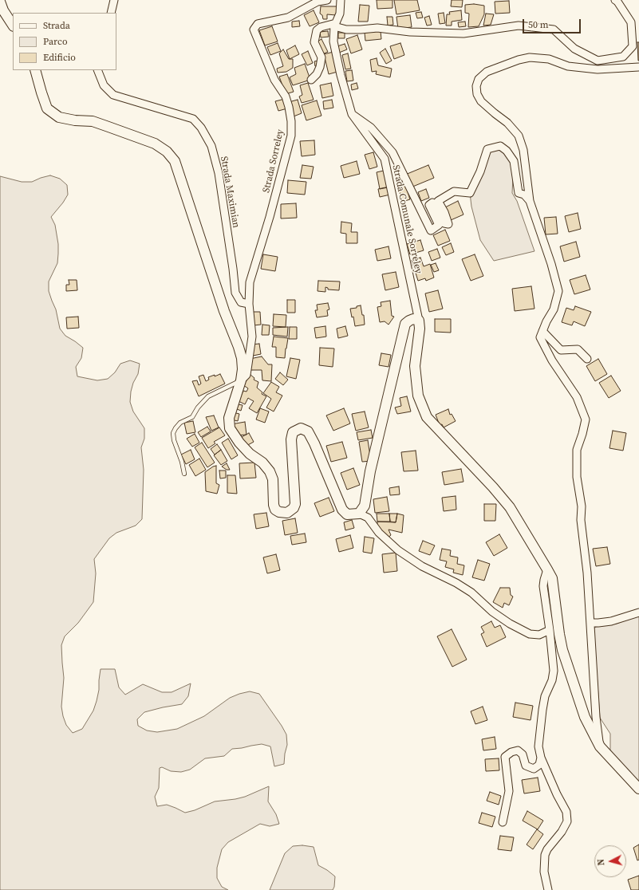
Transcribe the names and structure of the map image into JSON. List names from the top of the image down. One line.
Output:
{"streets":{"street":["Strada Sorreley","Strada Maximian","Strada Comunale Sorreley"]},"crossings":[["Strada Sorreley","Strada Maximian"]],"legend":["Strada","Parco","Edificio"],"scale_bar":"50 m","north":"left"}
